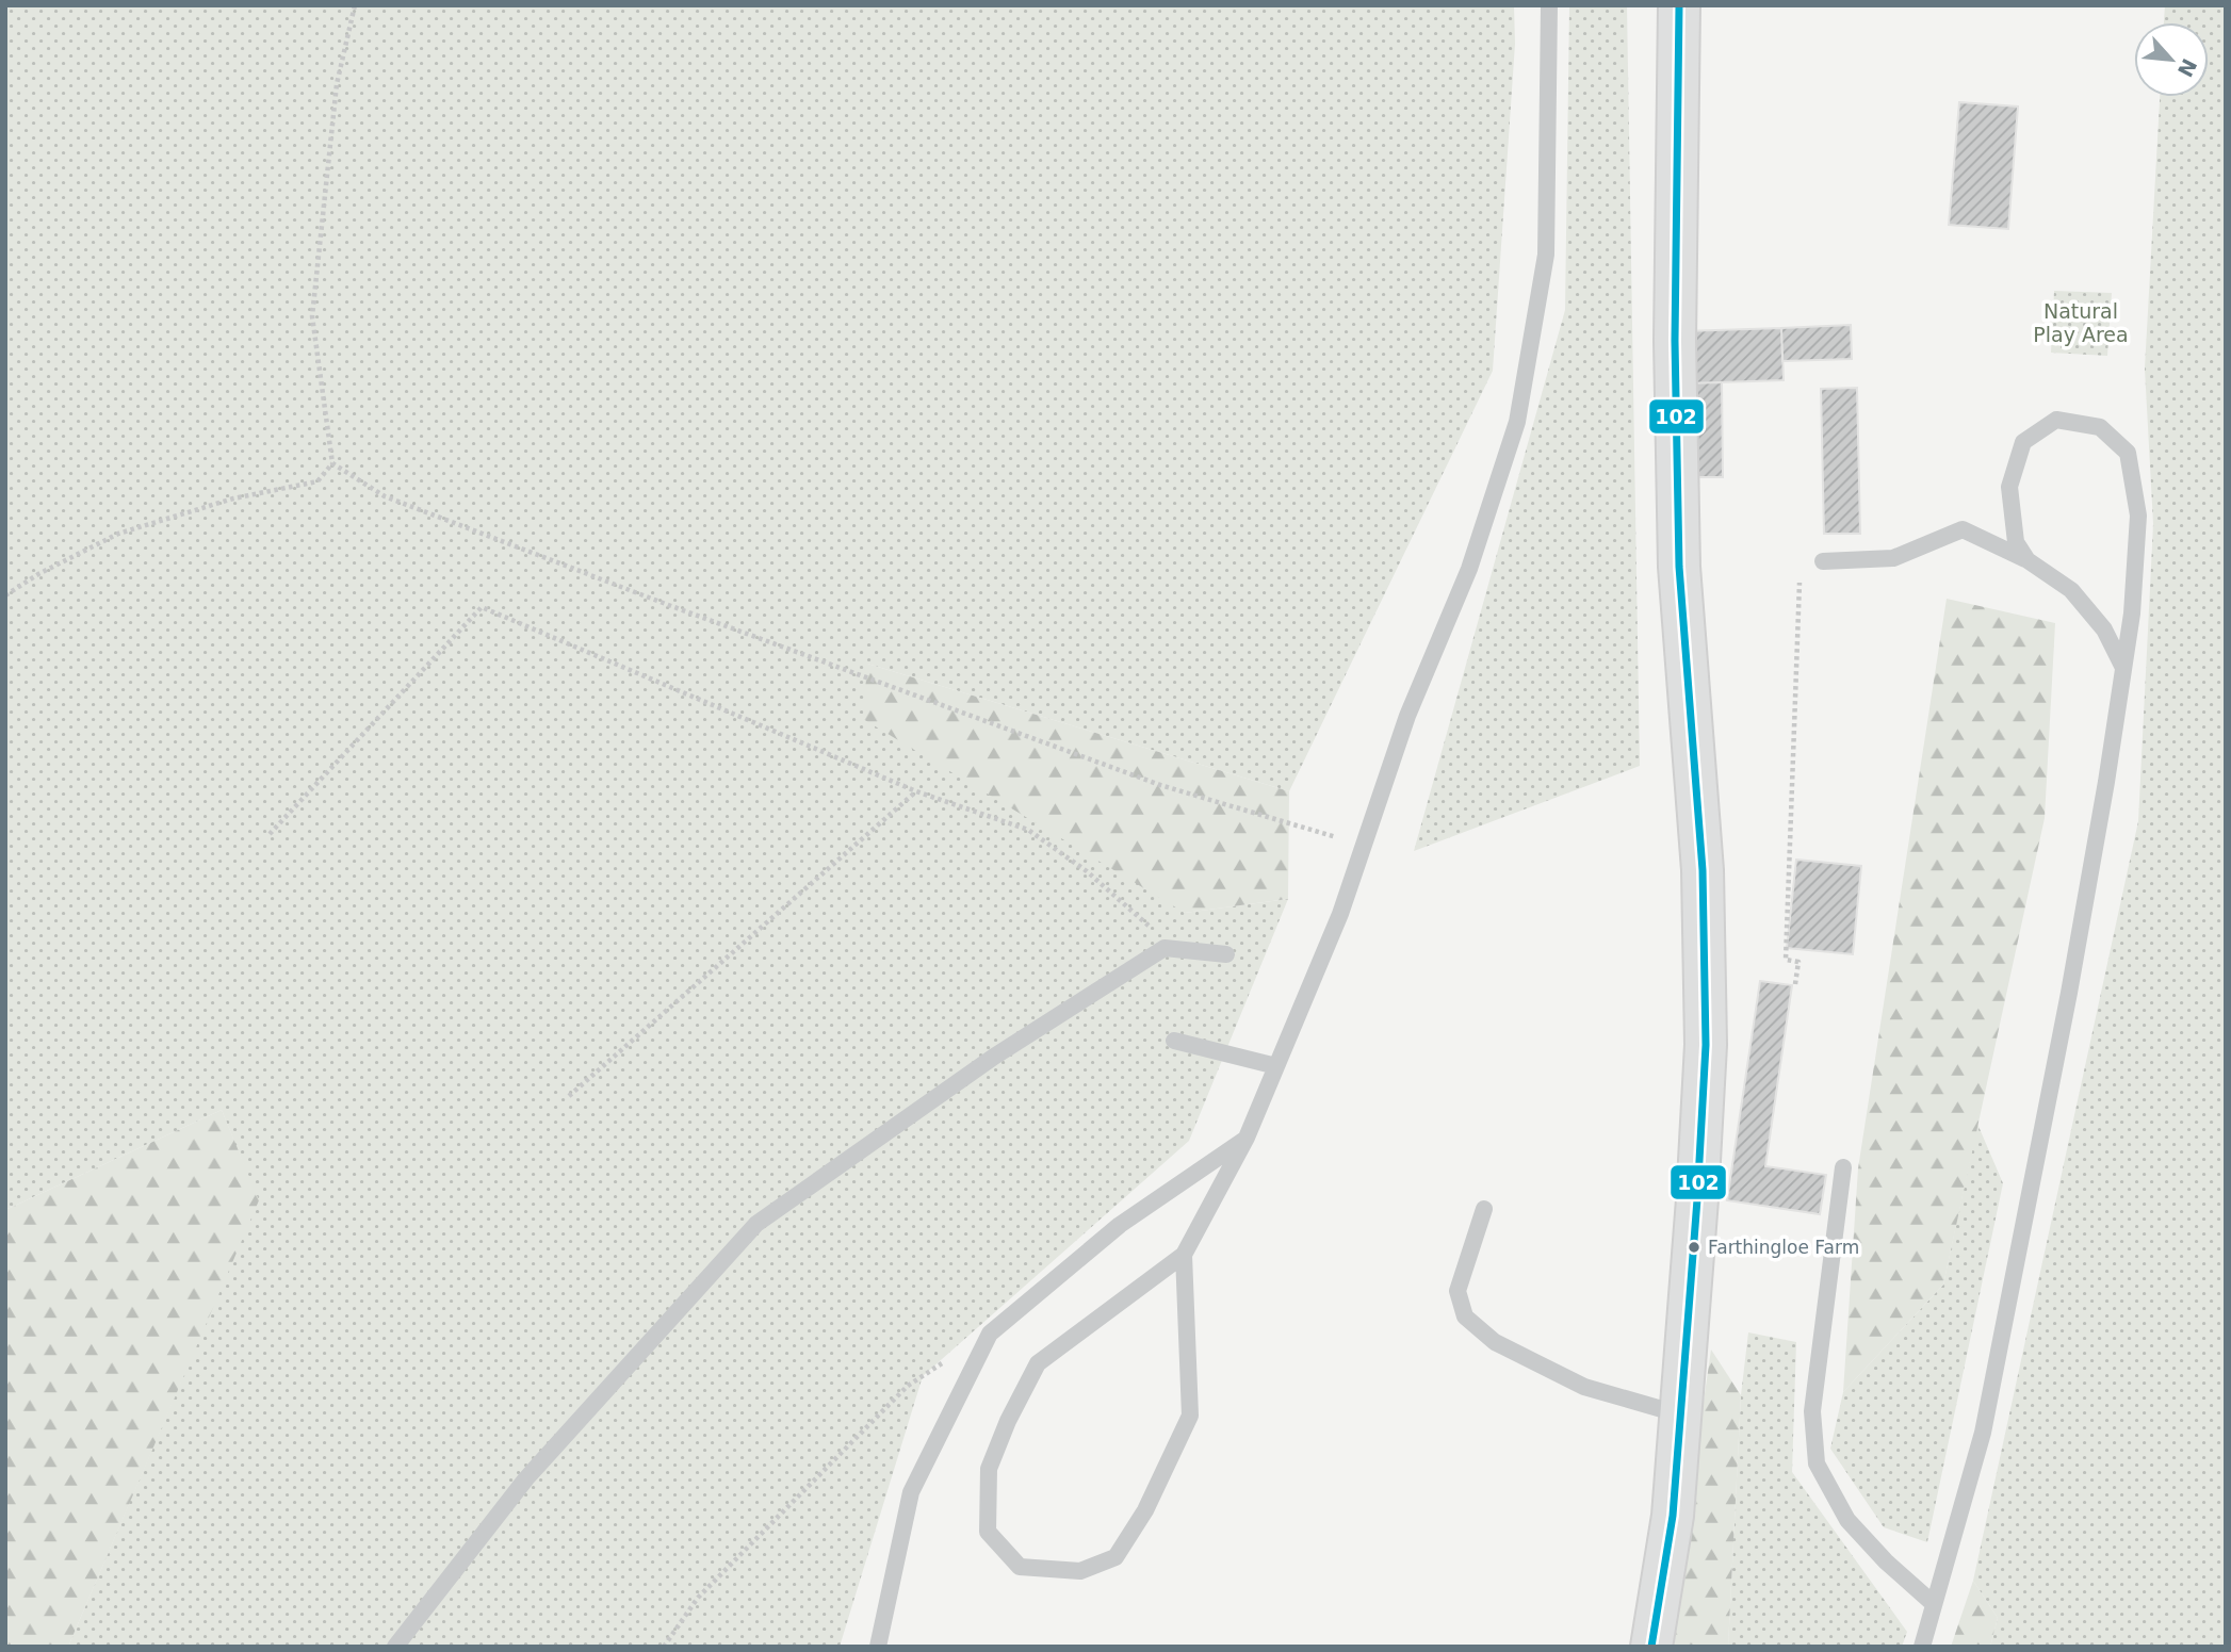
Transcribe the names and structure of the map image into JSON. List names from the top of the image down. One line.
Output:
{"parks":["Natural Play Area"],"places":["Farthingloe Farm"],"lines":["transit line 102"],"north":"bottom right"}
